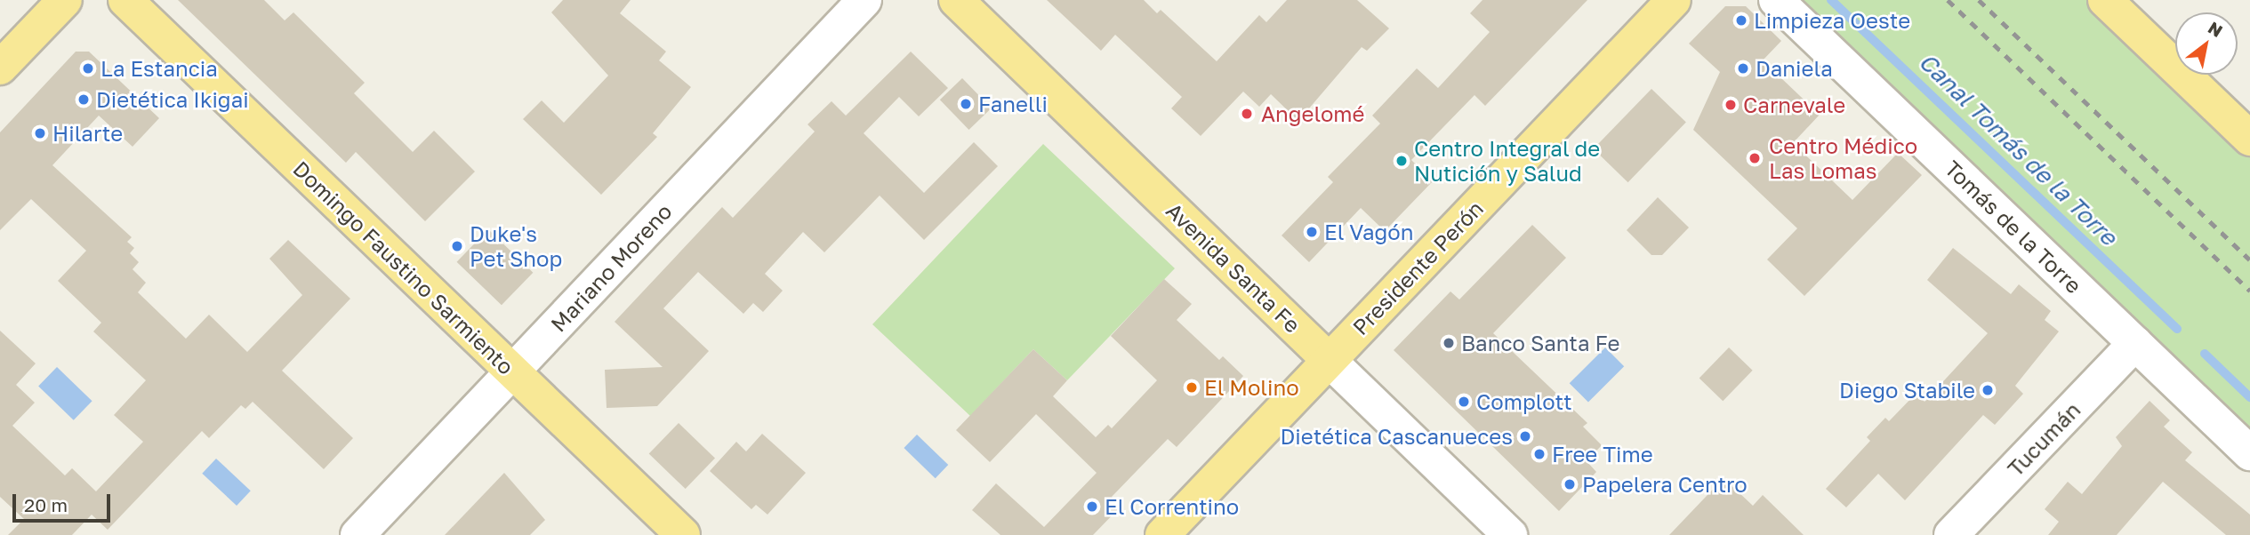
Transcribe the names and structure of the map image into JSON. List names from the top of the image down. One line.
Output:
{"streets":{"main road":["Domingo Faustino Sarmiento","Avenida Santa Fe","Presidente Perón"],"street":["Tomás de la Torre","Mariano Moreno","Tucumán"]},"crossings":[["Tomás de la Torre","Tucumán"],["Domingo Faustino Sarmiento","Mariano Moreno"],["Avenida Santa Fe","Presidente Perón"]],"water":["Canal Tomás de la Torre"],"places":["Limpieza Oeste","La Estancia","Daniela","Dietética Ikigai","Fanelli","Carnevale","Angelomé","Hilarte","Centro Médico Las Lomas","Centro Integral de Nutición y Salud","El Vagón","Duke's Pet Shop","Banco Santa Fe","El Molino","Diego Stabile","Complott","Dietética Cascanueces","Free Time","Papelera Centro","El Correntino"],"scale_bar":"20 m","north":"top right"}
